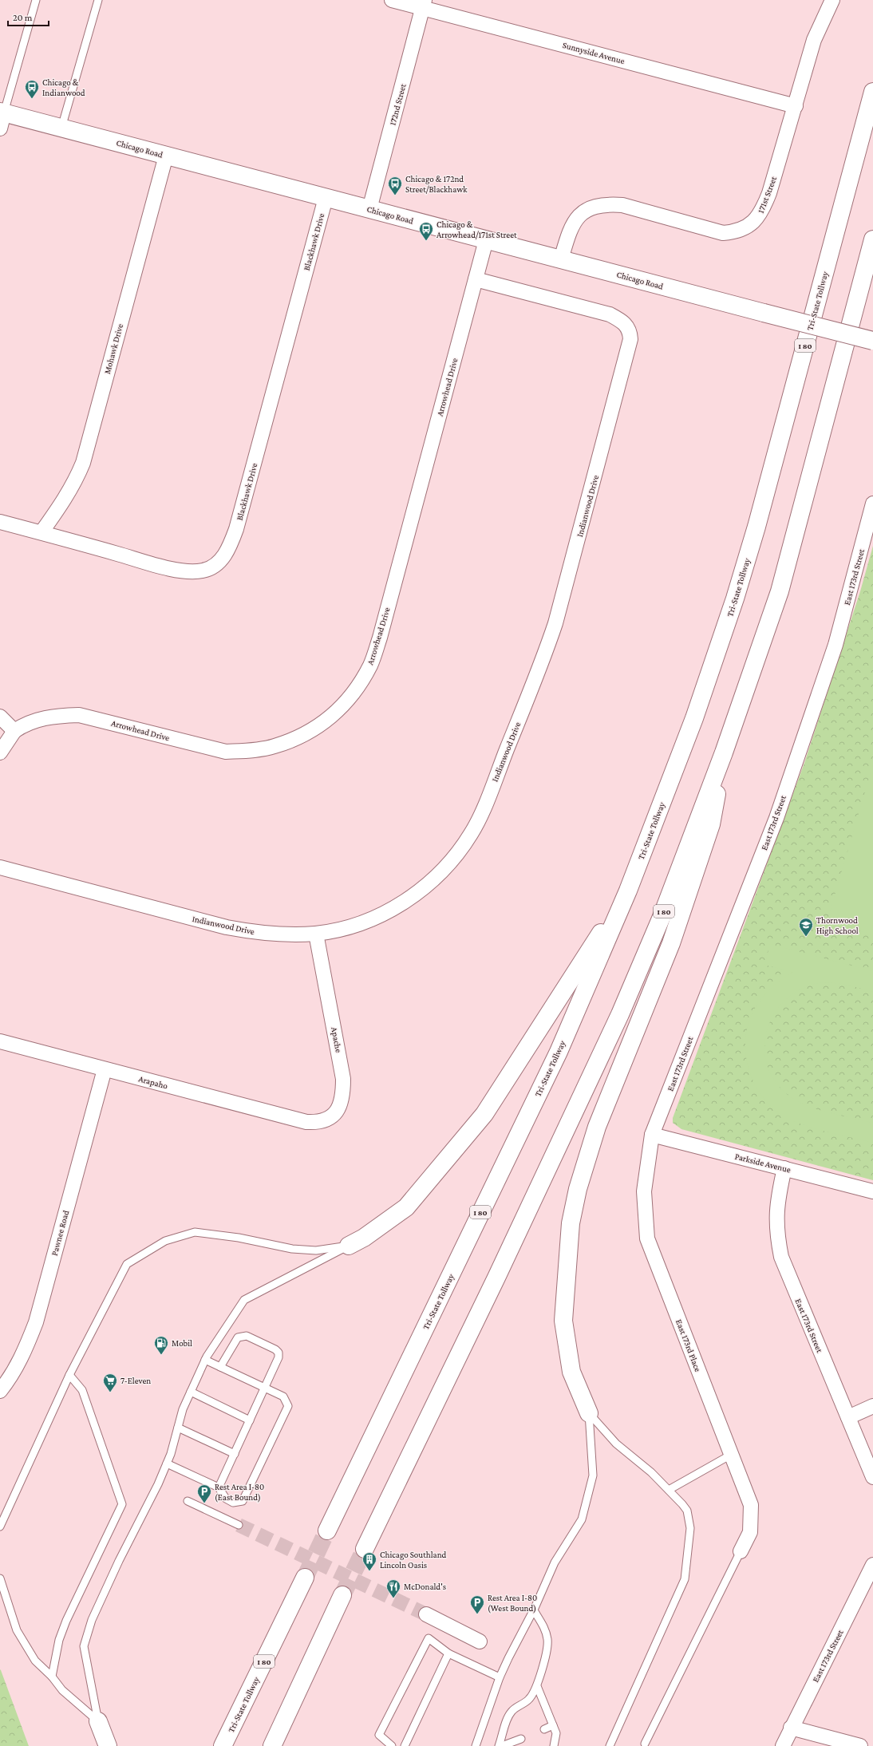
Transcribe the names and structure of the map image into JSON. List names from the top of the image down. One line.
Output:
{"streets":{"main road":["Chicago Road","Tri-State Tollway","I 80"],"street":["Sunnyside Avenue","172nd Street","171st Street","Blackhawk Drive","Mohawk Drive","Arrowhead Drive","Indianwood Drive","East 173rd Street","Apache","Arapaho","Parkside Avenue","Pawnee Road","East 173rd Place"]},"crossings":[["Sunnyside Avenue","172nd Street"],["Sunnyside Avenue","171st Street"],["172nd Street","Chicago Road"],["Chicago Road","171st Street"],["Chicago Road","Blackhawk Drive"],["Chicago Road","Mohawk Drive"],["Chicago Road","Arrowhead Drive"],["Blackhawk Drive","Mohawk Drive"],["Arrowhead Drive","Indianwood Drive"],["Indianwood Drive","Apache"],["East 173rd Street","Parkside Avenue"],["East 173rd Street","East 173rd Place"],["Apache","Arapaho"],["Arapaho","Pawnee Road"],["Parkside Avenue","East 173rd Place"]],"places":{"bus stop":["Chicago & Indianwood","Chicago & 172nd Street/Blackhawk","Chicago & Arrowhead/171st Street"],"school or university":["Thornwood High School"],"fuel station":["Mobil"],"supermarket":["7-Eleven"],"parking":["Rest Area I-80 (East Bound)","Rest Area I-80 (West Bound)"],"building":["Chicago Southland Lincoln Oasis"],"restaurant":["McDonald's"]},"scale_bar":"20 m"}
